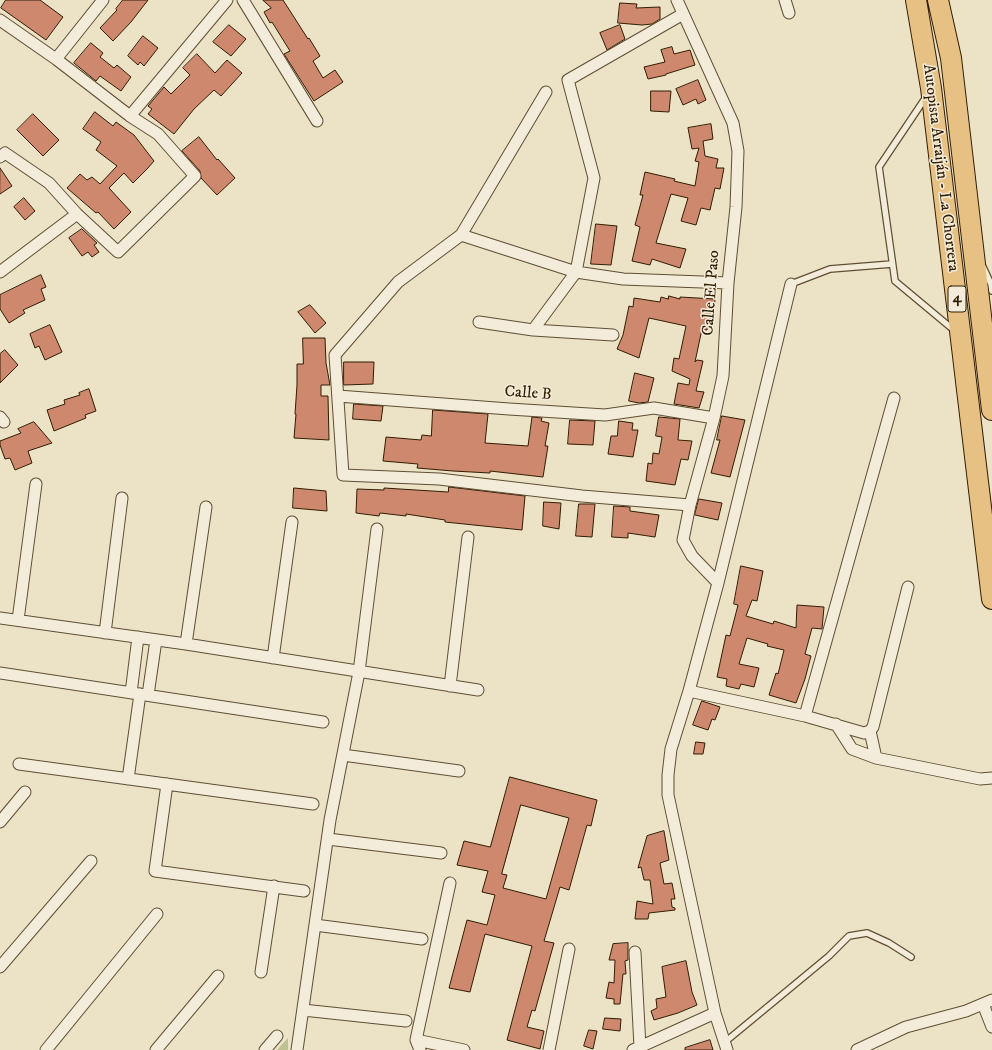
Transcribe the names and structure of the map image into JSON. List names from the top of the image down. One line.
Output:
{"streets":{"highway":["Autopista Arraiján - La Chorrera","4"],"street":["Calle El Paso","Calle B"]},"crossings":[["Calle El Paso","Calle B"]]}
